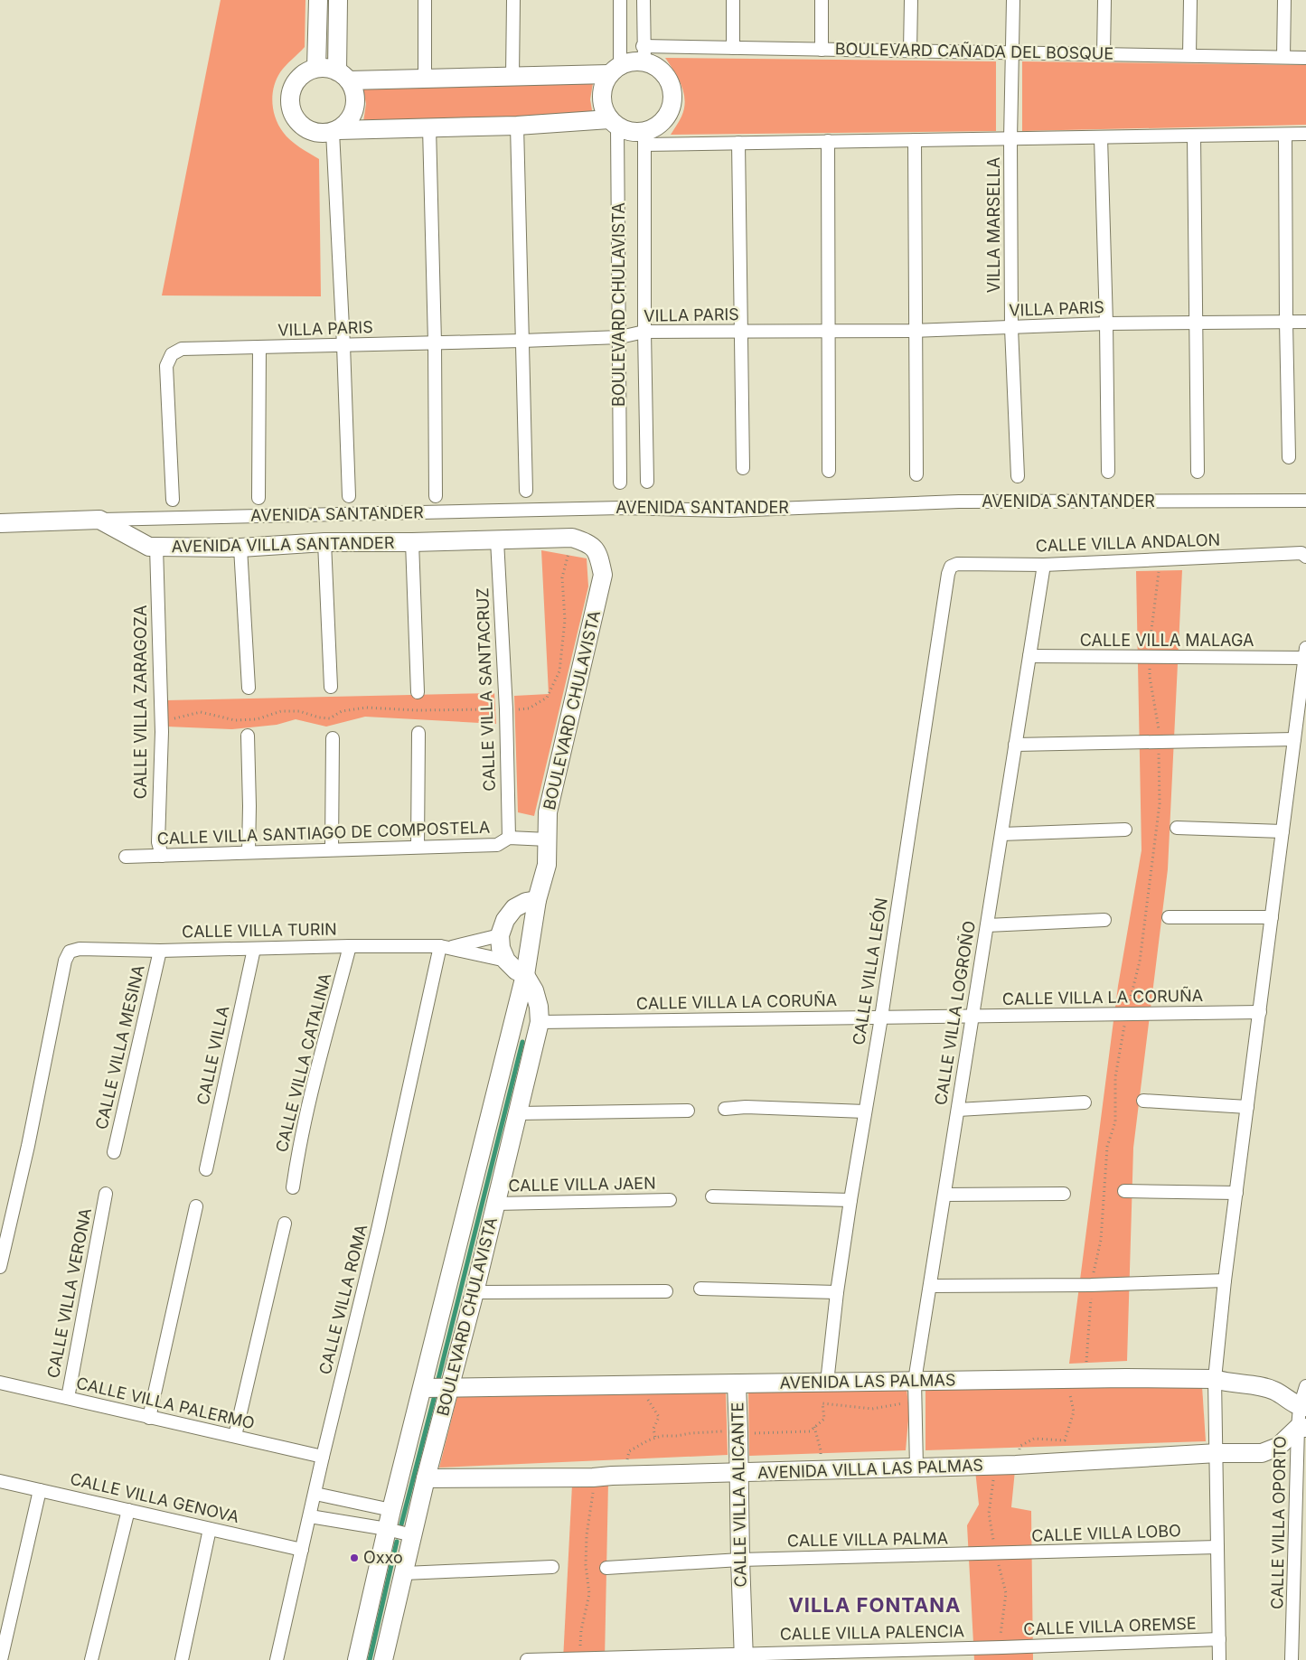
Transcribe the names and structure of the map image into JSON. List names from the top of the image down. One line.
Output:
{"streets":{"street":["BOULEVARD CAÑADA DEL BOSQUE","VILLA MARSELLA","BOULEVARD CHULAVISTA","VILLA PARIS","AVENIDA SANTANDER","CALLE VILLA ANDALON","AVENIDA VILLA SANTANDER","CALLE VILLA MALAGA","CALLE VILLA SANTACRUZ","CALLE VILLA ZARAGOZA","CALLE VILLA SANTIAGO DE COMPOSTELA","CALLE VILLA TURIN","CALLE VILLA LEÓN","CALLE VILLA LA CORUÑA","CALLE VILLA LOGROÑO","CALLE VILLA MESINA","CALLE VILLA","CALLE VILLA CATALINA","CALLE VILLA JAEN","CALLE VILLA VERONA","CALLE VILLA ROMA","AVENIDA LAS PALMAS","CALLE VILLA PALERMO","AVENIDA VILLA LAS PALMAS","CALLE VILLA ALICANTE","CALLE VILLA GENOVA","CALLE VILLA OPORTO","CALLE VILLA LOBO","CALLE VILLA PALMA","CALLE VILLA OREMSE","CALLE VILLA PALENCIA"]},"crossings":[["BOULEVARD CAÑADA DEL BOSQUE","VILLA MARSELLA"],["BOULEVARD CAÑADA DEL BOSQUE","BOULEVARD CHULAVISTA"],["VILLA MARSELLA","VILLA PARIS"],["BOULEVARD CHULAVISTA","VILLA PARIS"],["BOULEVARD CHULAVISTA","AVENIDA VILLA SANTANDER"],["BOULEVARD CHULAVISTA","CALLE VILLA SANTIAGO DE COMPOSTELA"],["BOULEVARD CHULAVISTA","CALLE VILLA TURIN"],["BOULEVARD CHULAVISTA","CALLE VILLA LA CORUÑA"],["BOULEVARD CHULAVISTA","CALLE VILLA JAEN"],["BOULEVARD CHULAVISTA","AVENIDA LAS PALMAS"],["BOULEVARD CHULAVISTA","AVENIDA VILLA LAS PALMAS"],["AVENIDA SANTANDER","AVENIDA VILLA SANTANDER"],["CALLE VILLA ANDALON","CALLE VILLA LEÓN"],["CALLE VILLA ANDALON","CALLE VILLA LOGROÑO"],["AVENIDA VILLA SANTANDER","CALLE VILLA SANTACRUZ"],["AVENIDA VILLA SANTANDER","CALLE VILLA ZARAGOZA"],["CALLE VILLA MALAGA","CALLE VILLA LOGROÑO"],["CALLE VILLA SANTACRUZ","CALLE VILLA SANTIAGO DE COMPOSTELA"],["CALLE VILLA ZARAGOZA","CALLE VILLA SANTIAGO DE COMPOSTELA"],["CALLE VILLA TURIN","CALLE VILLA MESINA"],["CALLE VILLA TURIN","CALLE VILLA"],["CALLE VILLA TURIN","CALLE VILLA CATALINA"],["CALLE VILLA TURIN","CALLE VILLA ROMA"],["CALLE VILLA LEÓN","CALLE VILLA LA CORUÑA"],["CALLE VILLA LEÓN","AVENIDA LAS PALMAS"],["CALLE VILLA LA CORUÑA","CALLE VILLA LOGROÑO"],["CALLE VILLA LOGROÑO","AVENIDA LAS PALMAS"],["CALLE VILLA LOGROÑO","AVENIDA VILLA LAS PALMAS"],["CALLE VILLA VERONA","CALLE VILLA PALERMO"],["CALLE VILLA ROMA","CALLE VILLA PALERMO"],["CALLE VILLA ROMA","CALLE VILLA GENOVA"],["AVENIDA LAS PALMAS","CALLE VILLA ALICANTE"],["AVENIDA LAS PALMAS","CALLE VILLA OPORTO"],["AVENIDA VILLA LAS PALMAS","CALLE VILLA ALICANTE"],["AVENIDA VILLA LAS PALMAS","CALLE VILLA OPORTO"],["CALLE VILLA ALICANTE","CALLE VILLA PALMA"],["CALLE VILLA ALICANTE","CALLE VILLA PALENCIA"],["CALLE VILLA LOBO","CALLE VILLA PALMA"],["CALLE VILLA OREMSE","CALLE VILLA PALENCIA"]],"districts":["VILLA FONTANA"],"places":["Oxxo"]}
